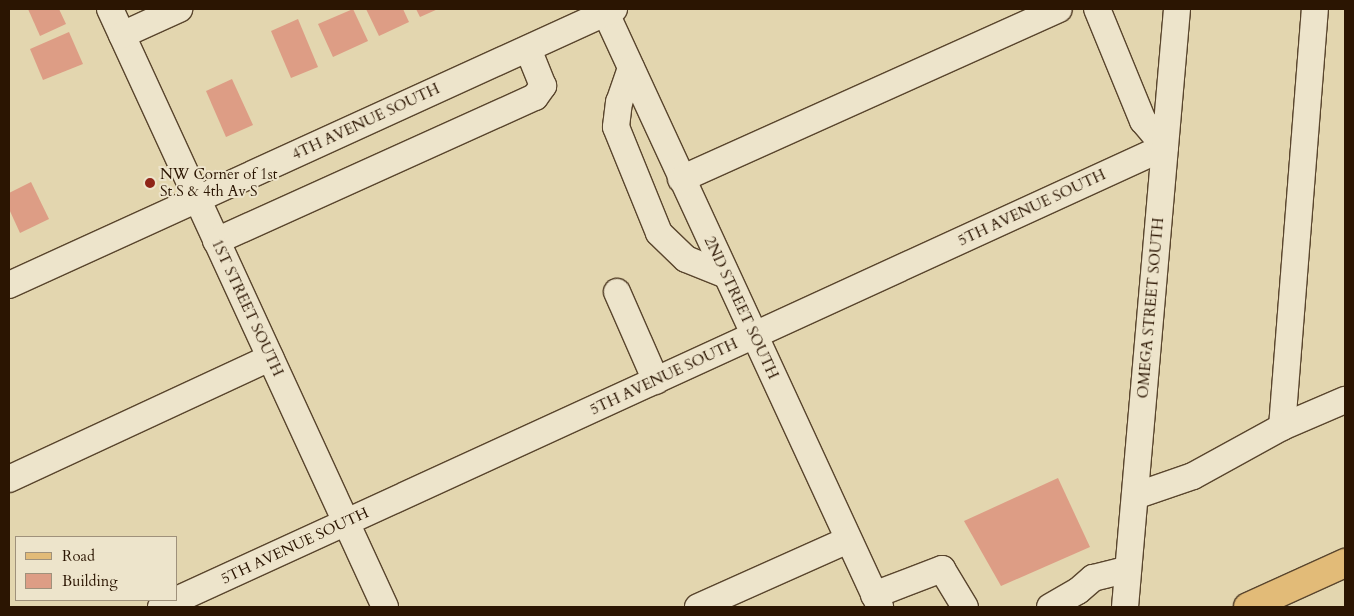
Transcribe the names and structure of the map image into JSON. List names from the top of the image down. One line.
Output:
{"streets":{"street":["4TH AVENUE SOUTH","5TH AVENUE SOUTH","1ST STREET SOUTH","2ND STREET SOUTH","OMEGA STREET SOUTH"]},"crossings":[["4TH AVENUE SOUTH","1ST STREET SOUTH"],["4TH AVENUE SOUTH","2ND STREET SOUTH"],["5TH AVENUE SOUTH","1ST STREET SOUTH"],["5TH AVENUE SOUTH","2ND STREET SOUTH"],["5TH AVENUE SOUTH","OMEGA STREET SOUTH"]],"places":["NW Corner of 1st St S & 4th Av S"],"legend":["Road","Building"]}
